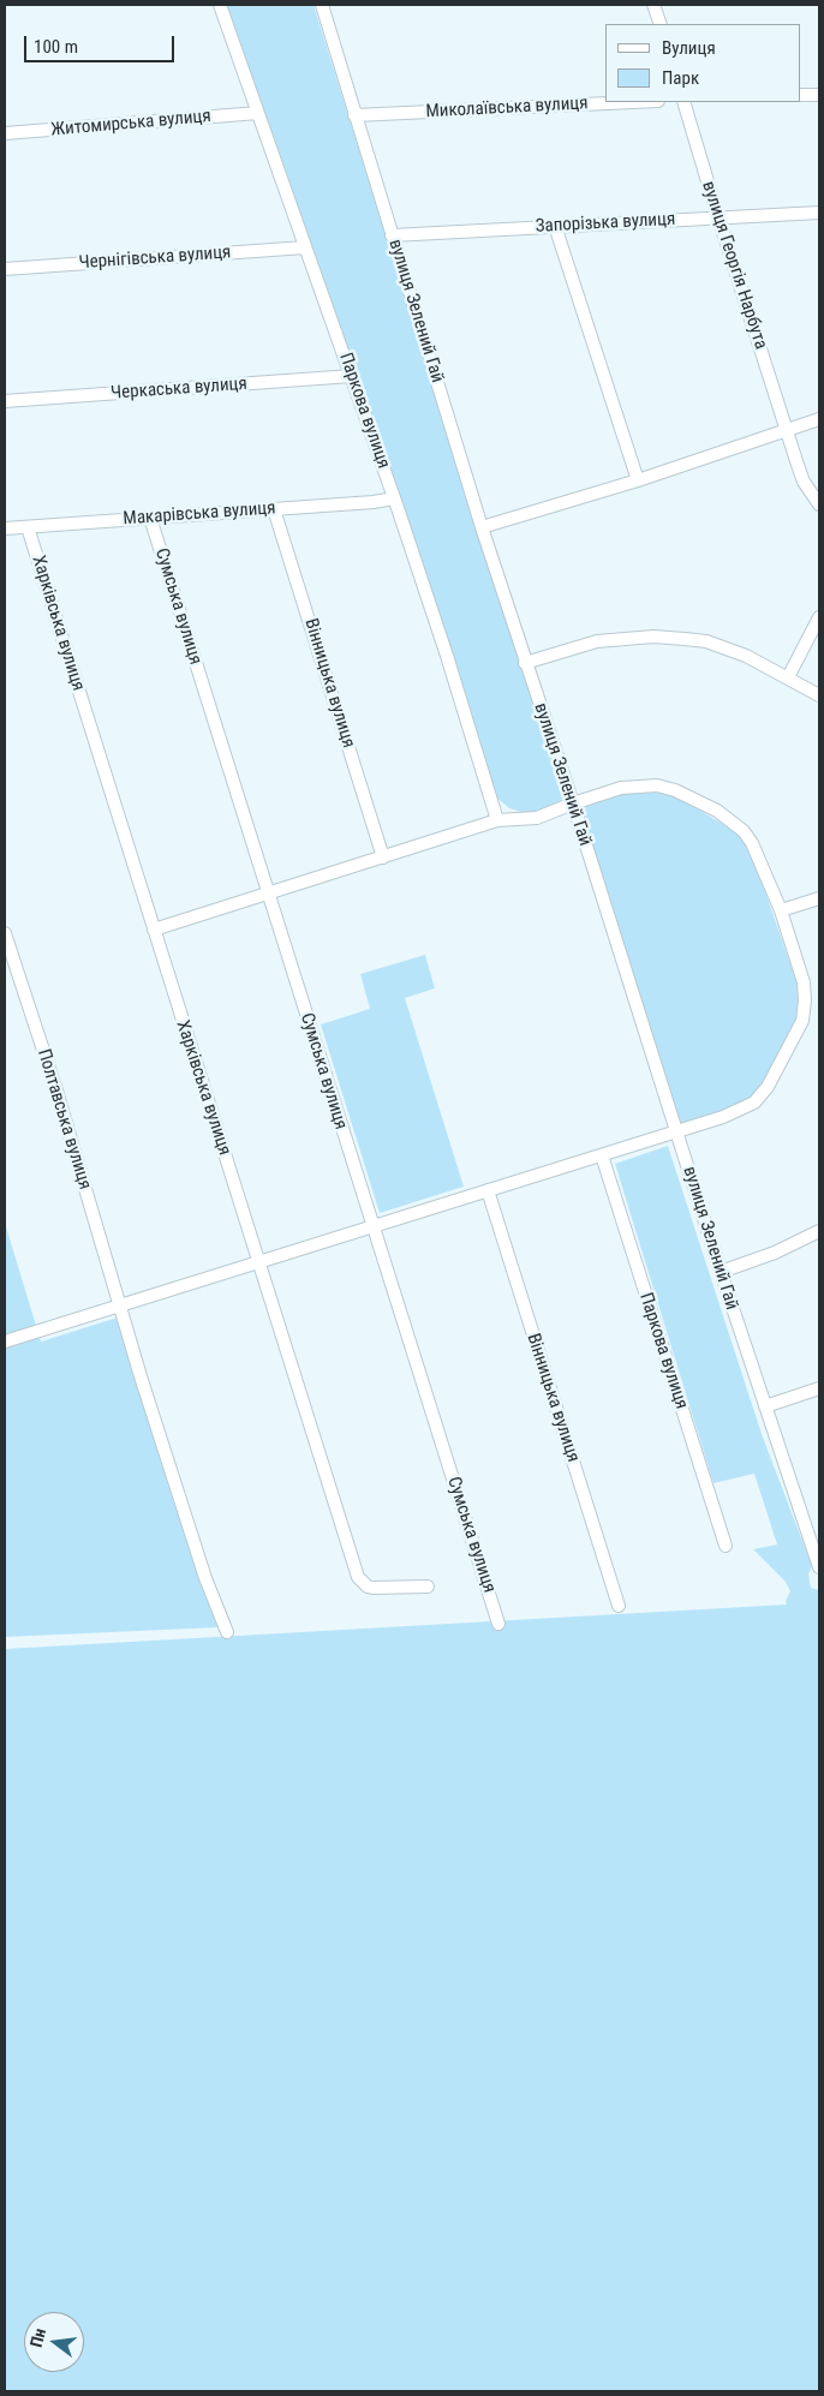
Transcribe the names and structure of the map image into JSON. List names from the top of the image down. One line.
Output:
{"streets":{"street":["Миколаївська вулиця","Житомирська вулиця","Запорізька вулиця","Чернігівська вулиця","вулиця Георгія Нарбута","вулиця Зелений Гай","Черкаська вулиця","Паркова вулиця","Макарівська вулиця","Сумська вулиця","Харківська вулиця","Вінницька вулиця","Полтавська вулиця"]},"crossings":[["Миколаївська вулиця","вулиця Зелений Гай"],["Житомирська вулиця","Паркова вулиця"],["Запорізька вулиця","вулиця Георгія Нарбута"],["Запорізька вулиця","вулиця Зелений Гай"],["Чернігівська вулиця","Паркова вулиця"],["Черкаська вулиця","Паркова вулиця"],["Паркова вулиця","Макарівська вулиця"],["Макарівська вулиця","Сумська вулиця"],["Макарівська вулиця","Харківська вулиця"],["Макарівська вулиця","Вінницька вулиця"]],"legend":["Вулиця","Парк"],"scale_bar":"100 m","north":"left"}
